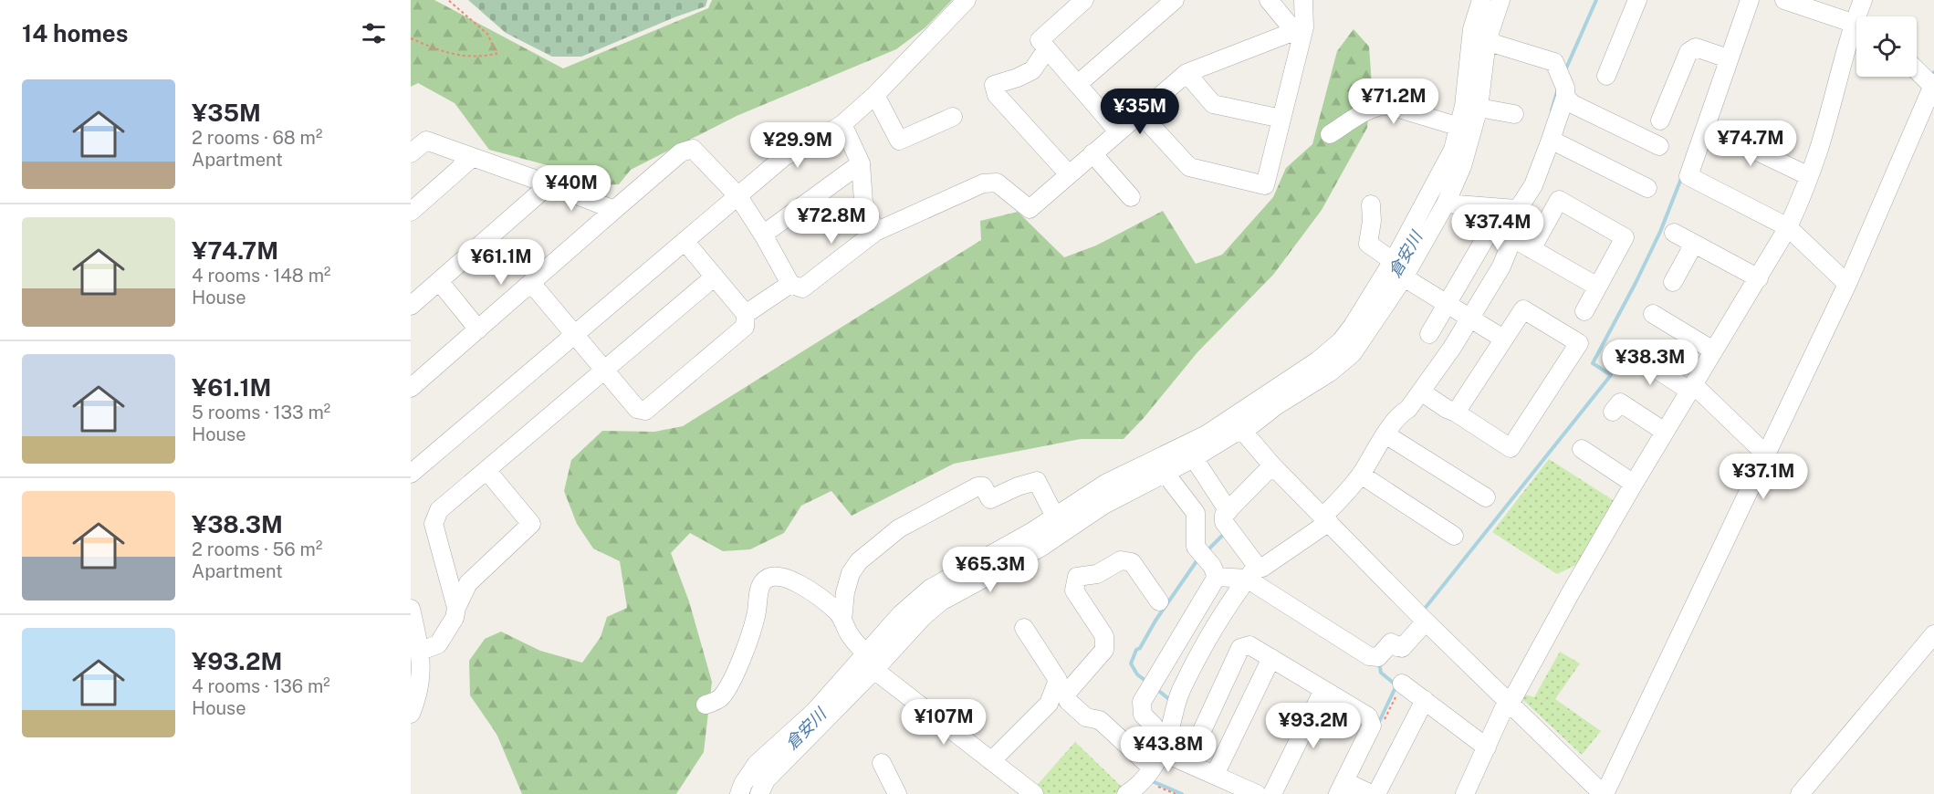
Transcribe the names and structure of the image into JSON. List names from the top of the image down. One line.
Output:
{"water":["倉安川"],"page":{"heading":"14 homes","list":[{"name":"¥35M","note":"2 rooms · 68 m² · Apartment"},{"name":"¥74.7M","note":"4 rooms · 148 m² · House"},{"name":"¥61.1M","note":"5 rooms · 133 m² · House"},{"name":"¥38.3M","note":"2 rooms · 56 m² · Apartment"},{"name":"¥93.2M","note":"4 rooms · 136 m² · House"}],"price":["¥71.2M","¥35M","¥74.7M","¥29.9M","¥40M","¥72.8M","¥37.4M","¥61.1M","¥38.3M","¥37.1M","¥65.3M","¥107M","¥93.2M","¥43.8M"]}}
